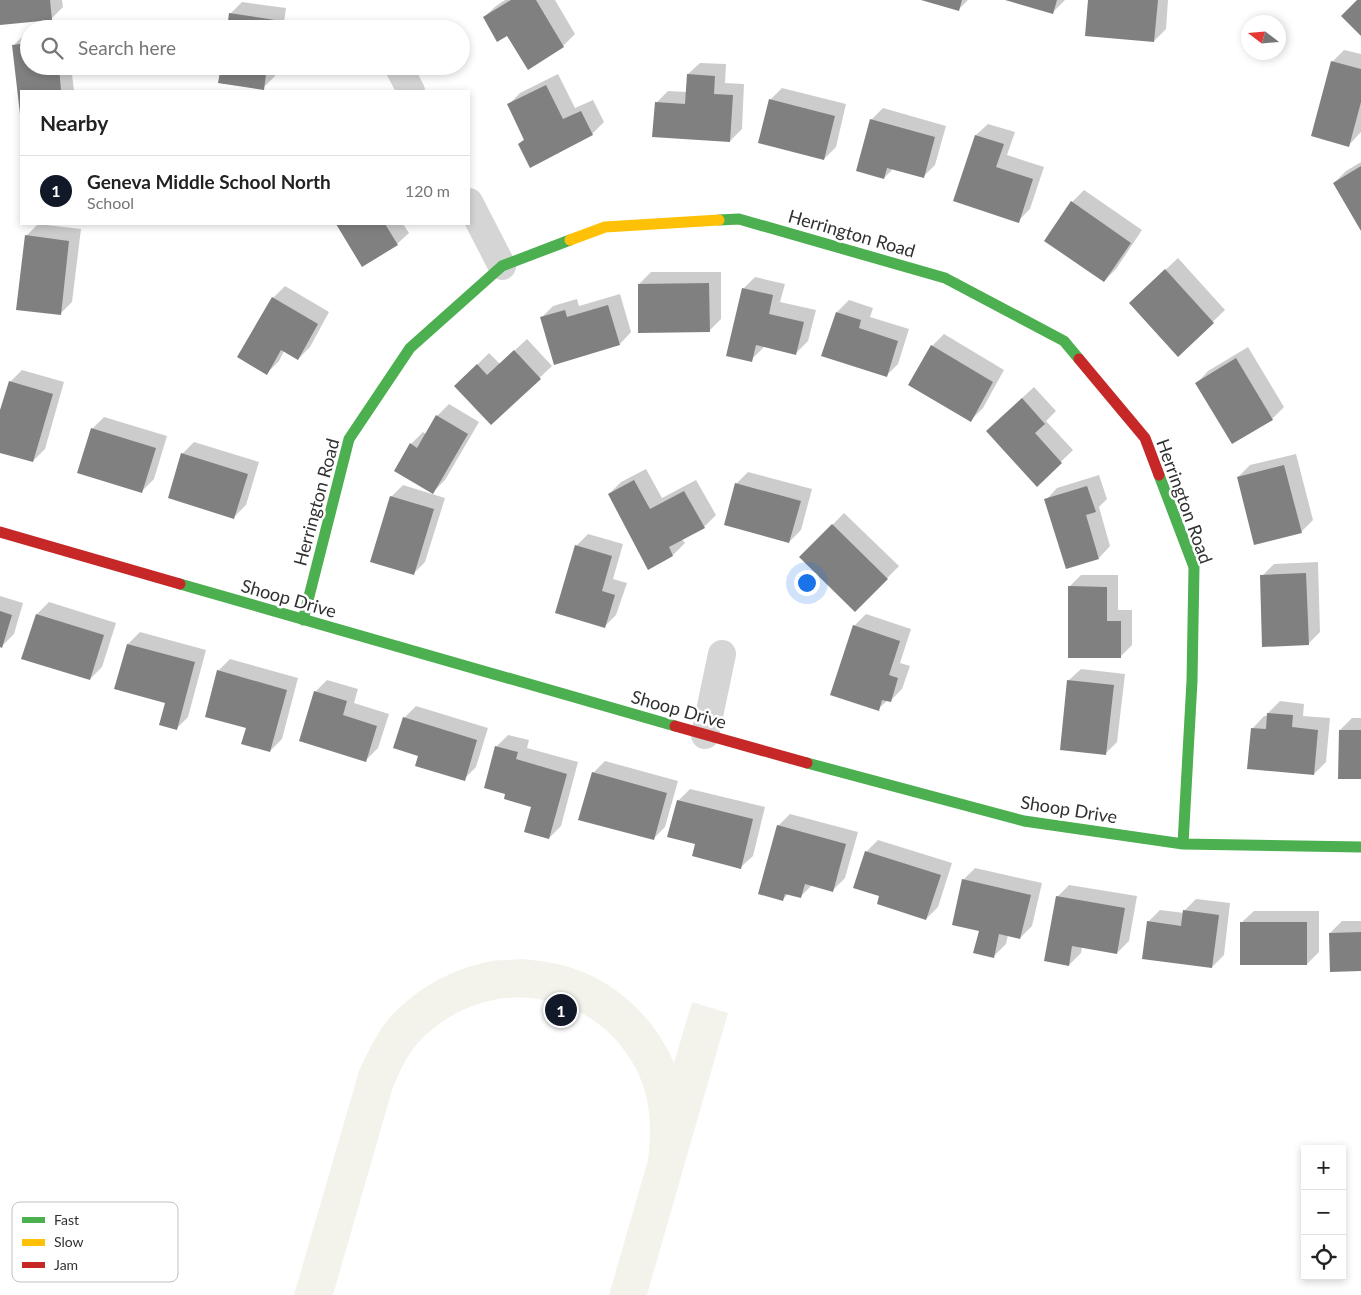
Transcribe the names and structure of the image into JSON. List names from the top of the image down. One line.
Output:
{"streets":{"street":["Herrington Road","Shoop Drive"]},"crossings":[["Herrington Road","Shoop Drive"]],"legend":["Fast","Slow","Jam"],"north":"left","page":{"search":"Search here","heading":"Nearby","list":[{"mark":"1","name":"Geneva Middle School North","note":"School","value":"120 m"}],"pins":"1","map_buttons":["+","−"]}}
